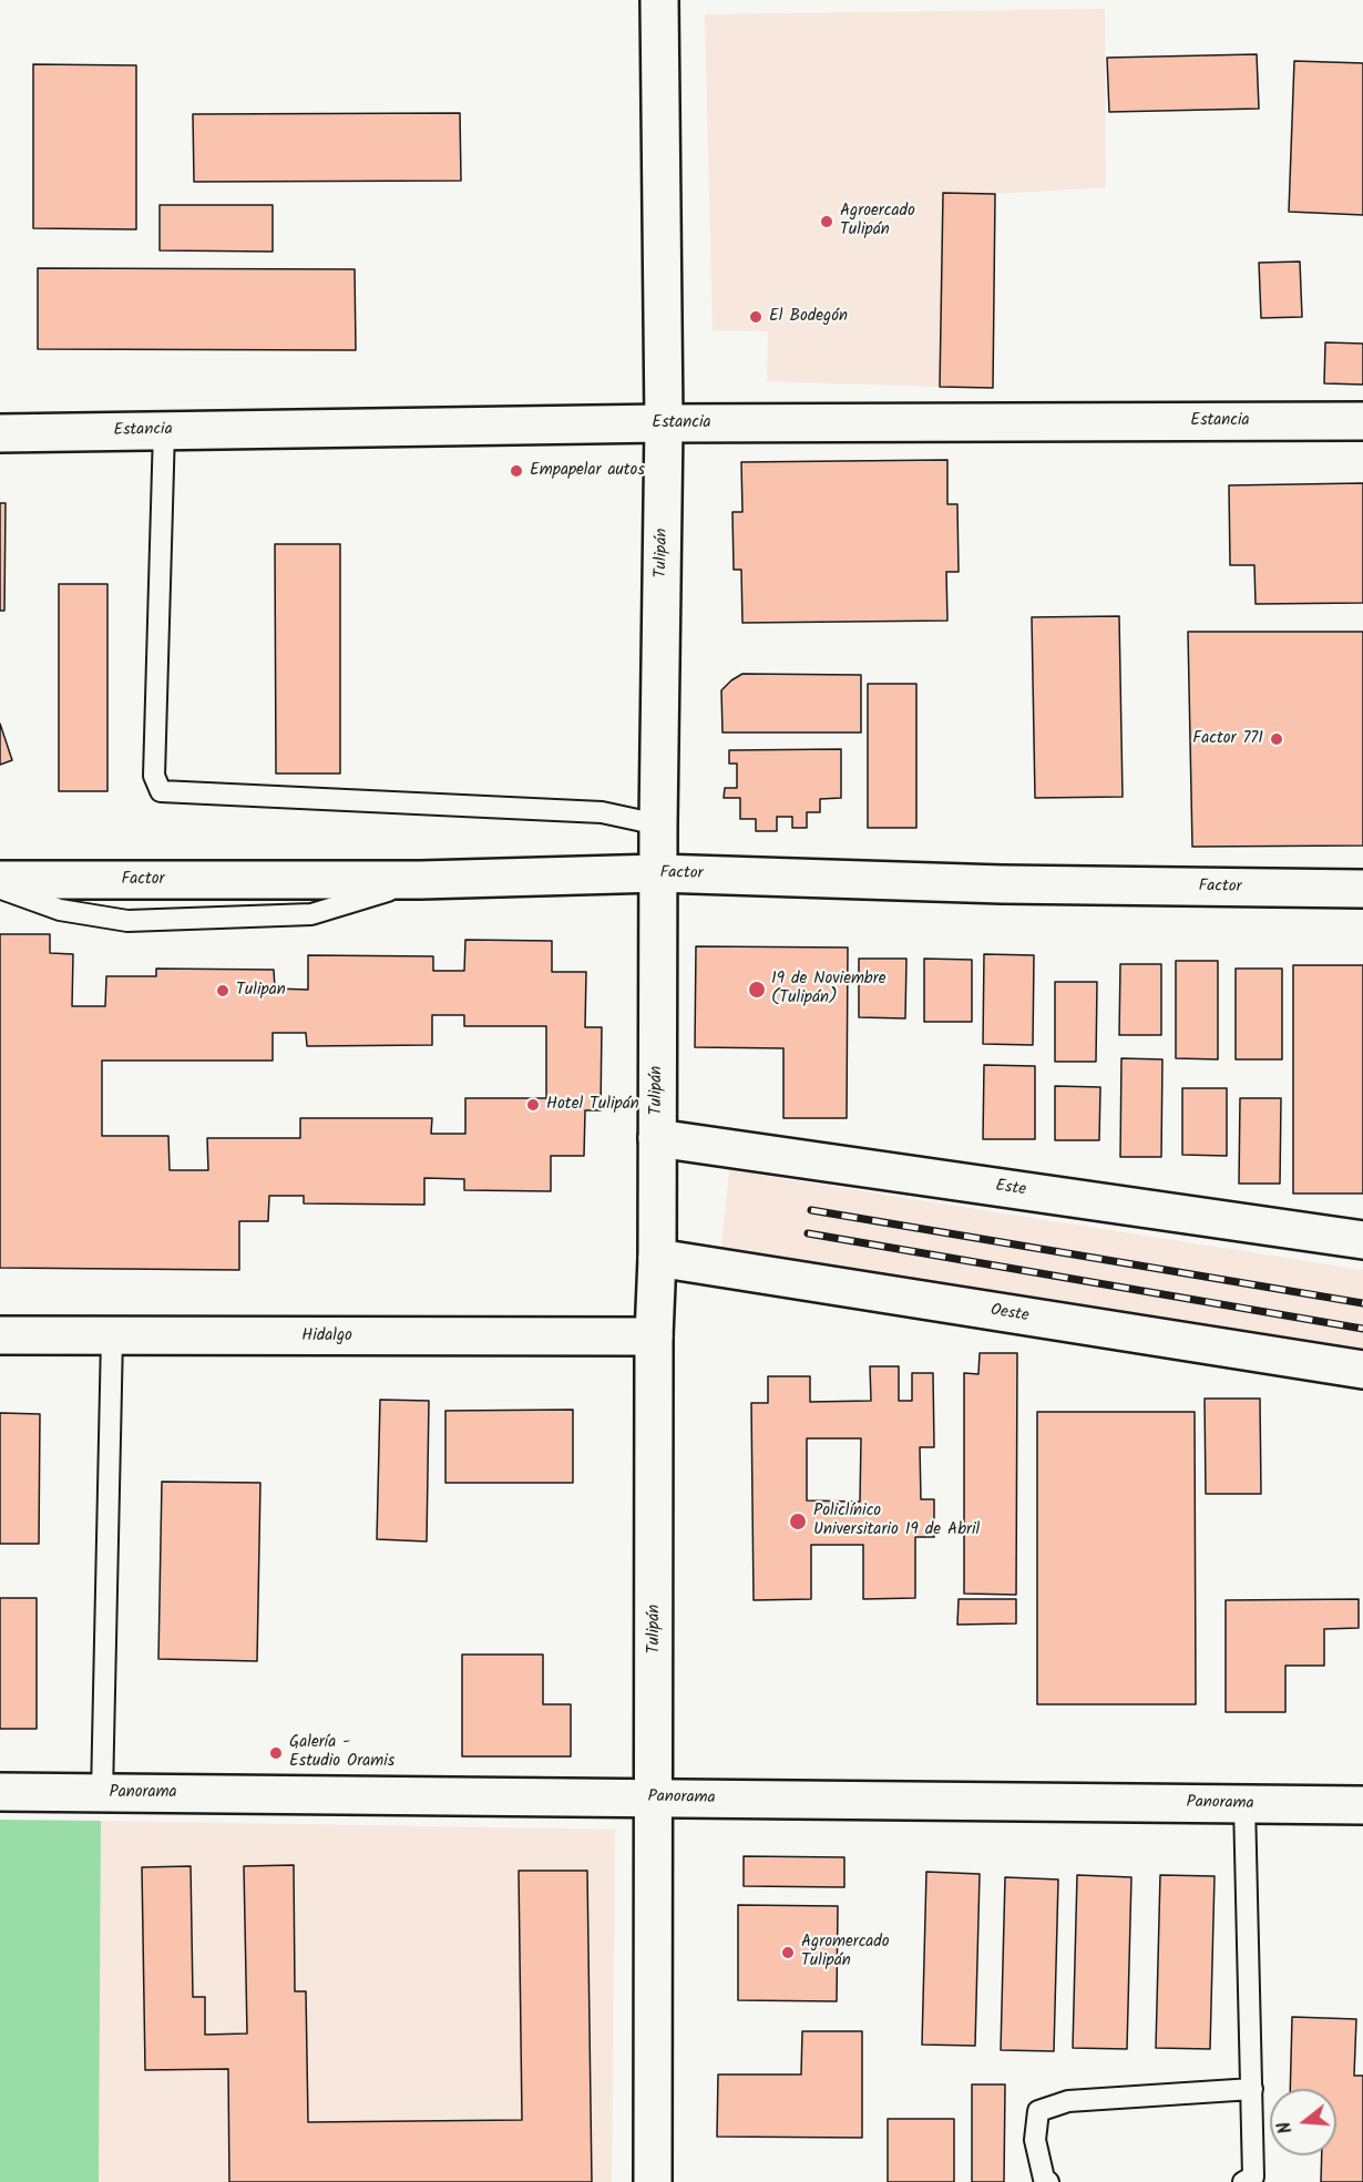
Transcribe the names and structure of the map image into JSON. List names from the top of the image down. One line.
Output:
{"streets":{"street":["Estancia","Tulipán","Factor","Este","Oeste","Hidalgo","Panorama"]},"crossings":[["Estancia","Tulipán"],["Tulipán","Factor"],["Tulipán","Este"],["Tulipán","Oeste"],["Tulipán","Hidalgo"],["Tulipán","Panorama"]],"places":["Agroercado Tulipán","El Bodegón","Empapelar autos","Factor 771","19 de Noviembre (Tulipán)","Tulipan","Hotel Tulipán","Policlínico Universitario 19 de Abril","Galería - Estudio Oramis","Agromercado Tulipán"],"north":"left"}
